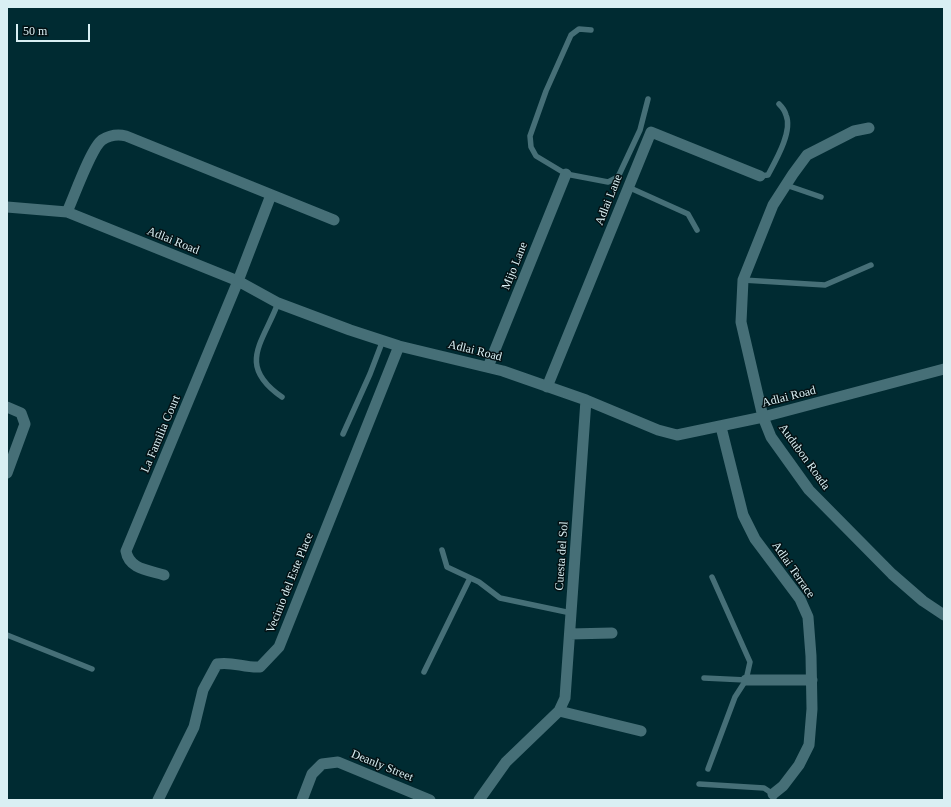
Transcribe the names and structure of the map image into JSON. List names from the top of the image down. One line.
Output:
{"streets":{"street":["Adlai Lane","Adlai Road","Mijo Lane","La Familia Court","Audubon Roada","Cuesta del Sol","Adlai Terrace","Vecinio del Este Place","Deanly Street"]},"crossings":[["Adlai Lane","Adlai Road"],["Adlai Road","Mijo Lane"],["Adlai Road","La Familia Court"],["Adlai Road","Audubon Roada"],["Adlai Road","Cuesta del Sol"],["Adlai Road","Adlai Terrace"],["Adlai Road","Vecinio del Este Place"]],"scale_bar":"50 m"}
